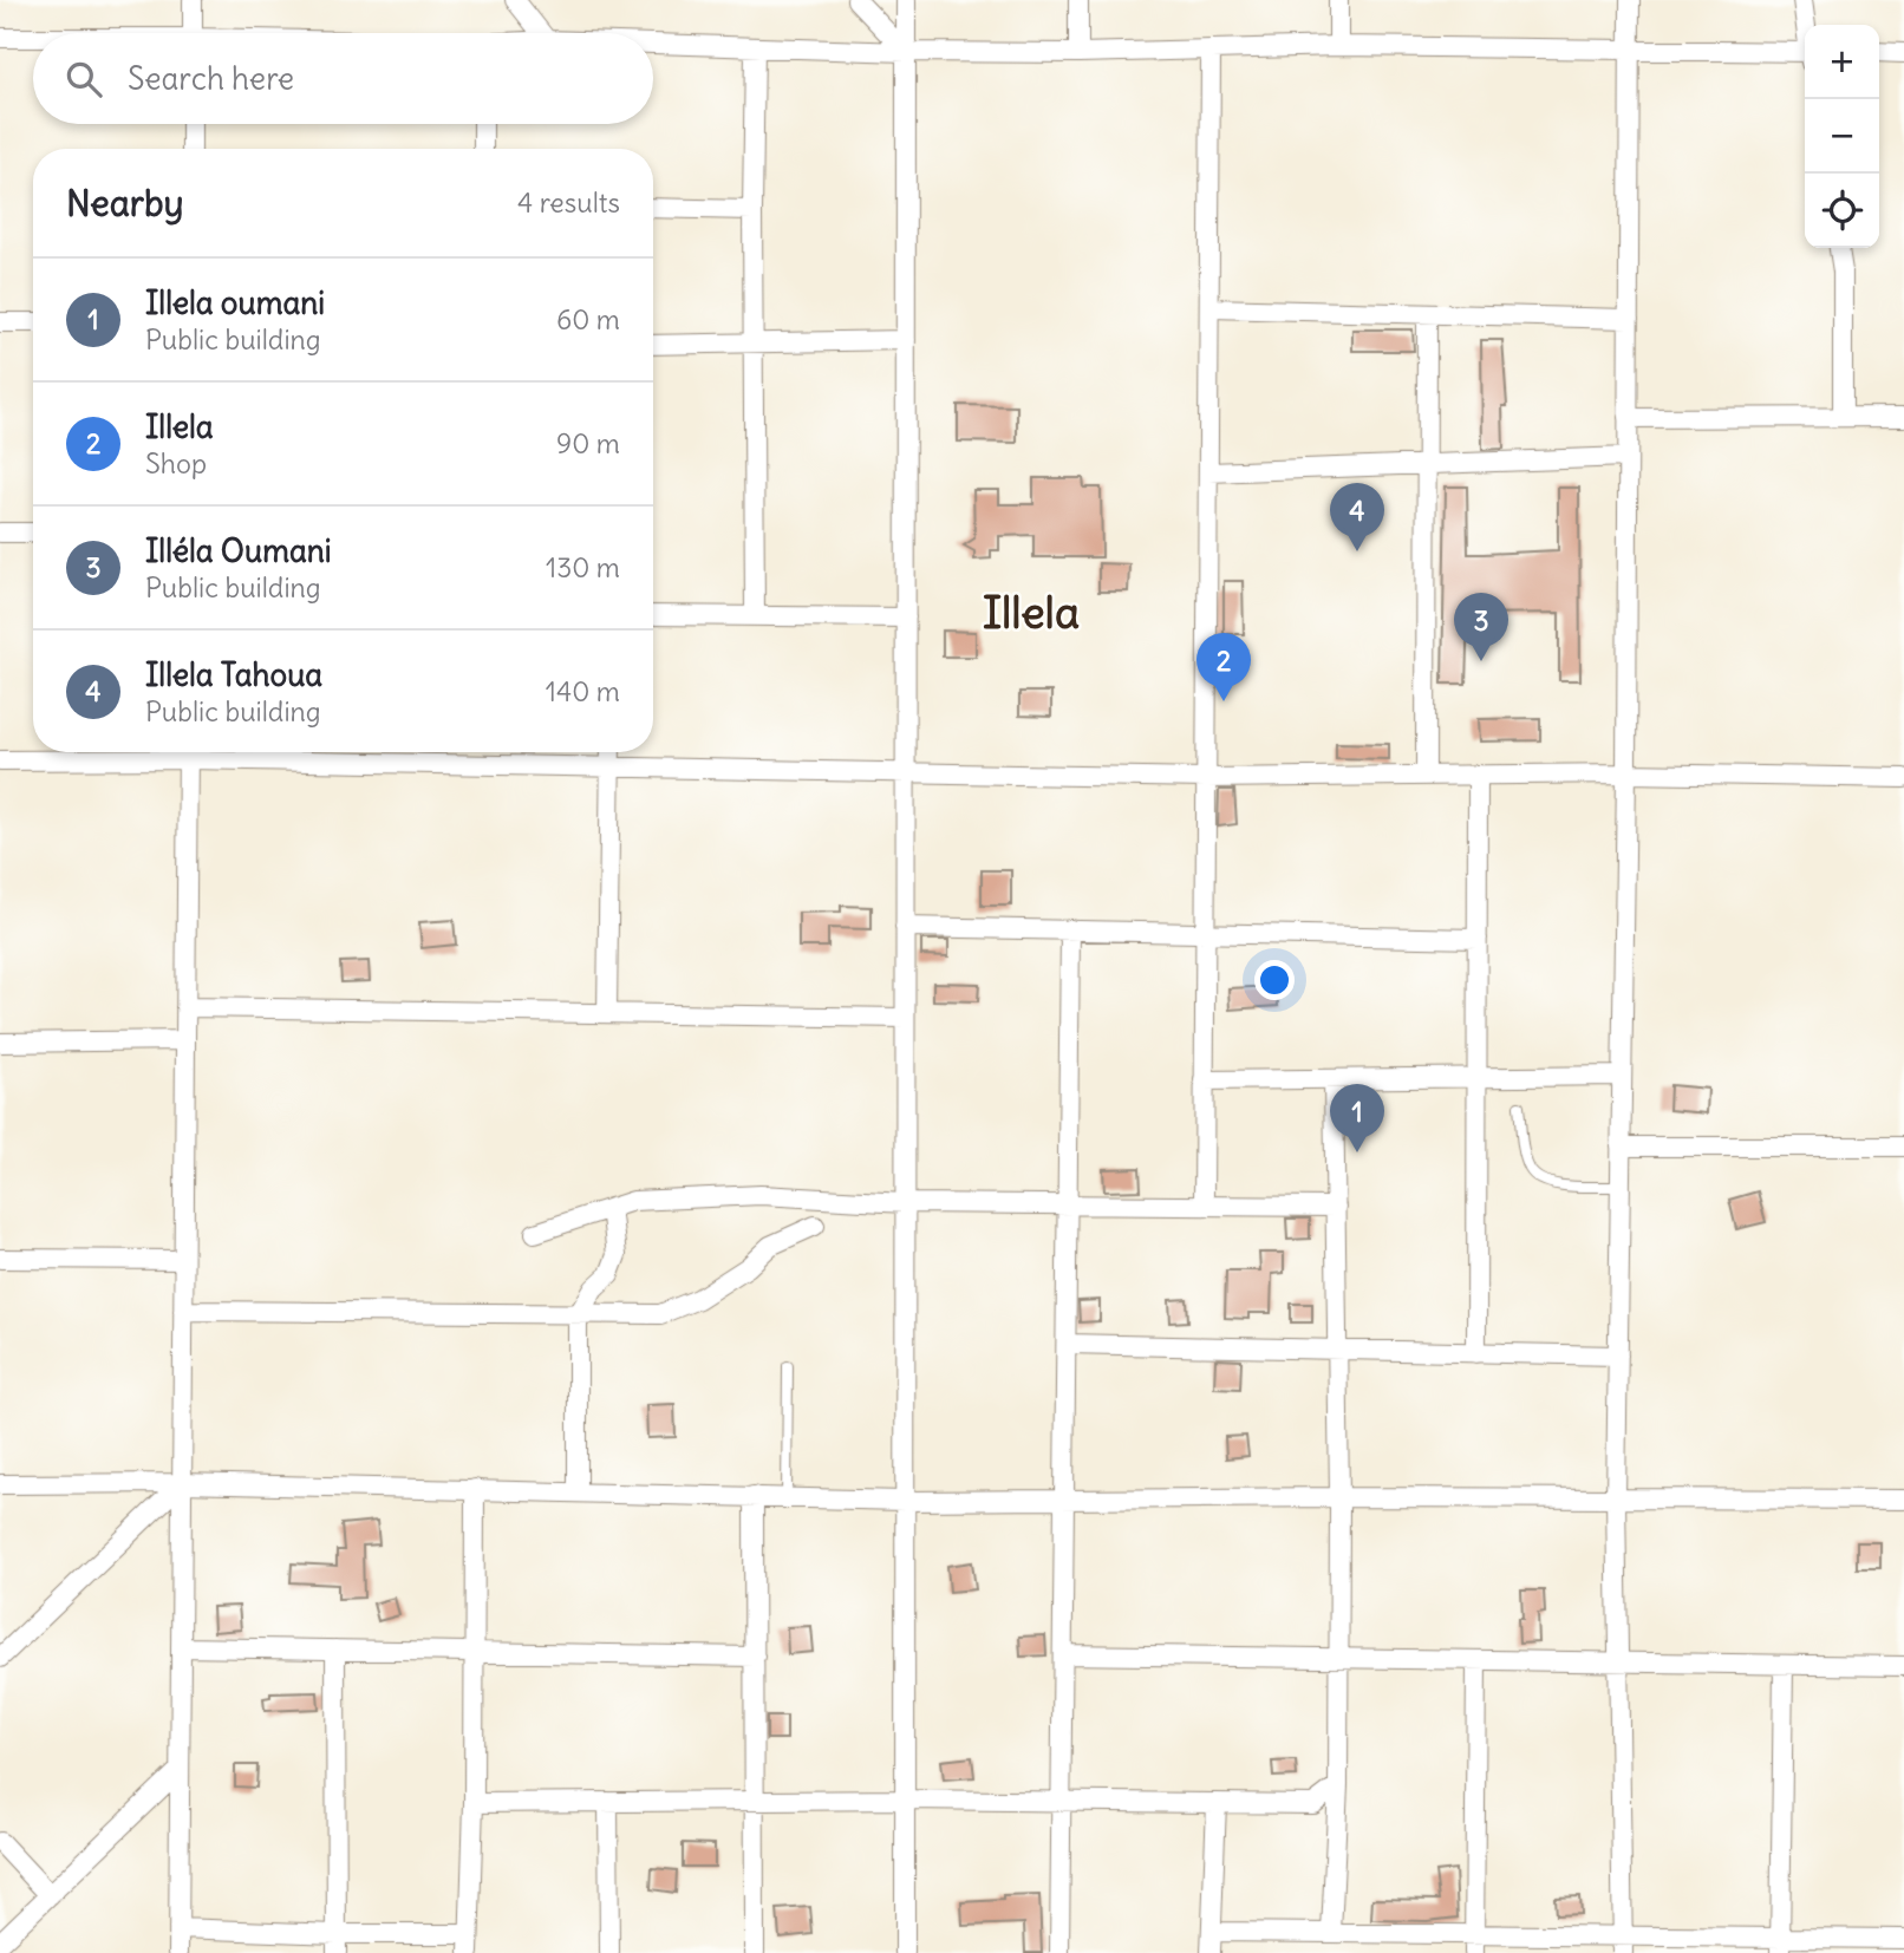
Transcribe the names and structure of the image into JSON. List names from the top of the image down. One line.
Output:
{"districts":["Illela"],"page":{"map_buttons":["+","−"],"search":"Search here","heading":["Nearby","4 results"],"list":[{"mark":"1","name":"Illela oumani","note":"Public building","value":"60 m"},{"mark":"2","name":"Illela","note":"Shop","value":"90 m"},{"mark":"3","name":"Illéla Oumani","note":"Public building","value":"130 m"},{"mark":"4","name":"Illela Tahoua","note":"Public building","value":"140 m"}],"pins":["4","3","2","1"]}}
